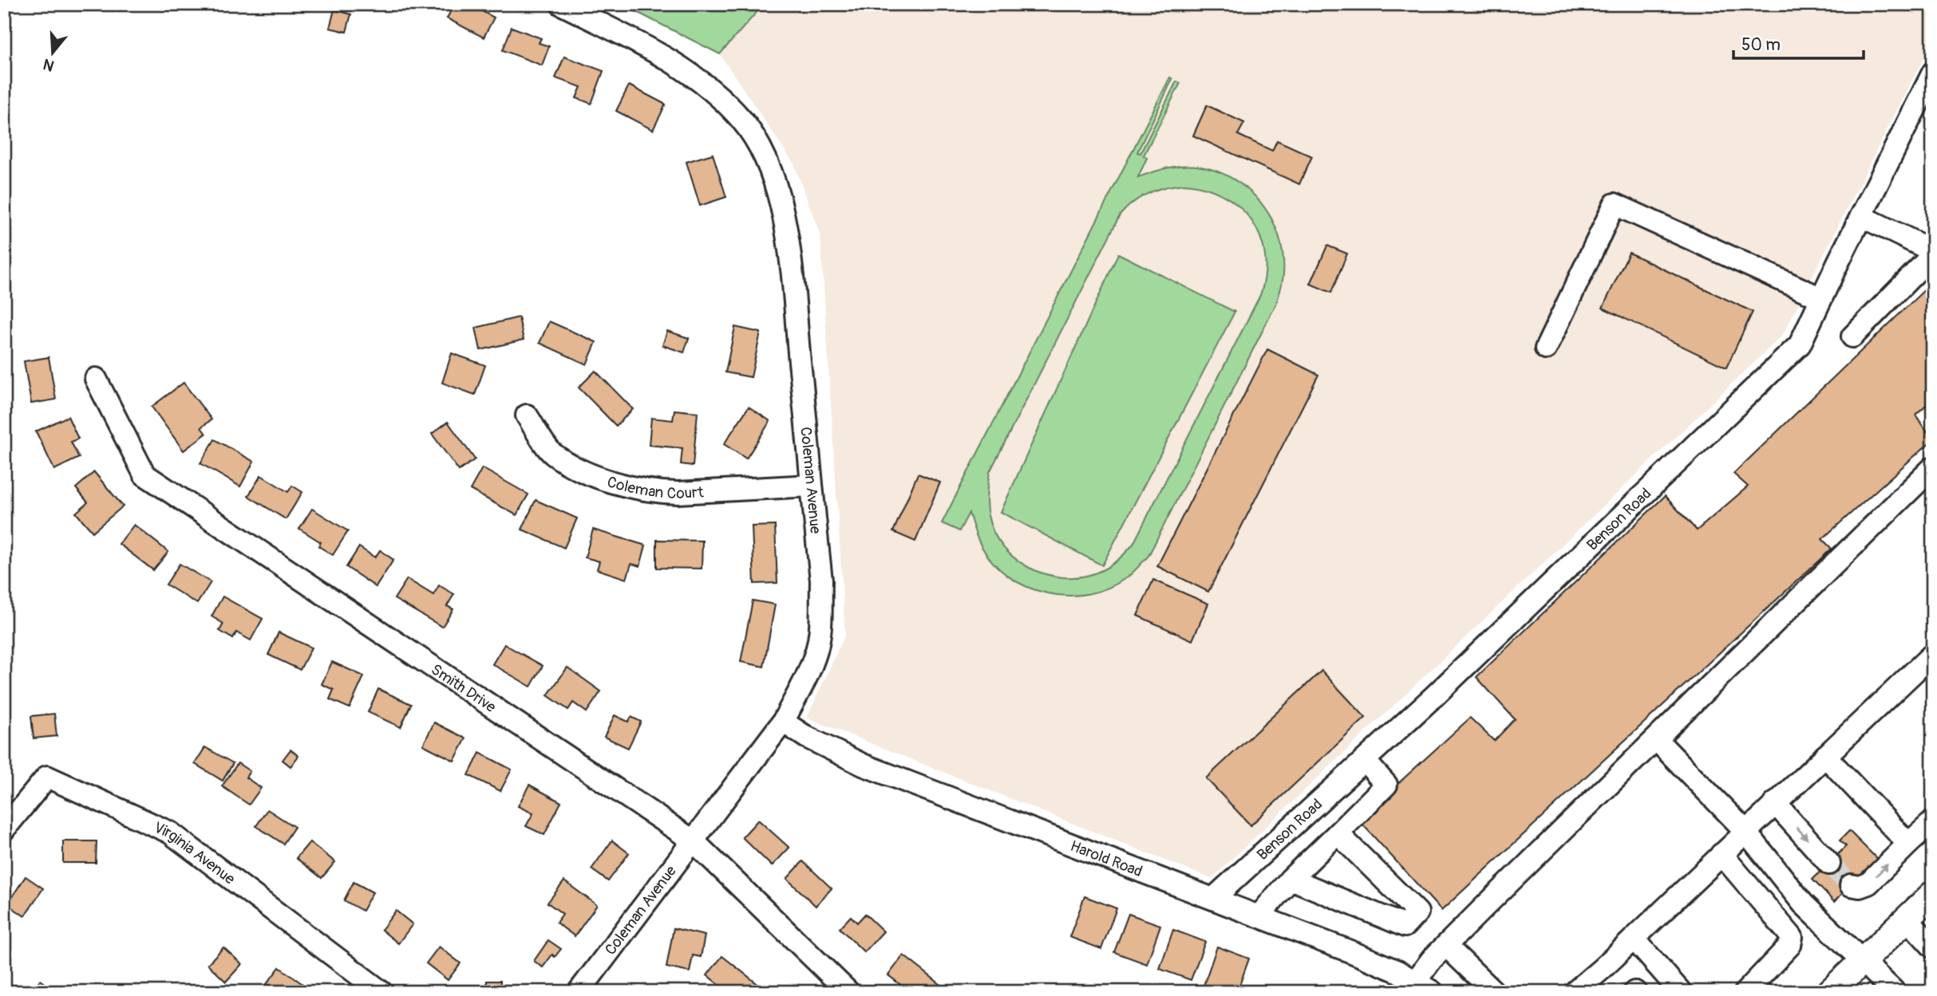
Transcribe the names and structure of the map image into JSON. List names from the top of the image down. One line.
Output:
{"streets":{"street":["Coleman Avenue","Coleman Court","Benson Road","Smith Drive","Virginia Avenue","Harold Road"]},"crossings":[["Coleman Avenue","Coleman Court"],["Coleman Avenue","Smith Drive"],["Coleman Avenue","Harold Road"],["Benson Road","Harold Road"]],"scale_bar":"50 m","north":"bottom"}
